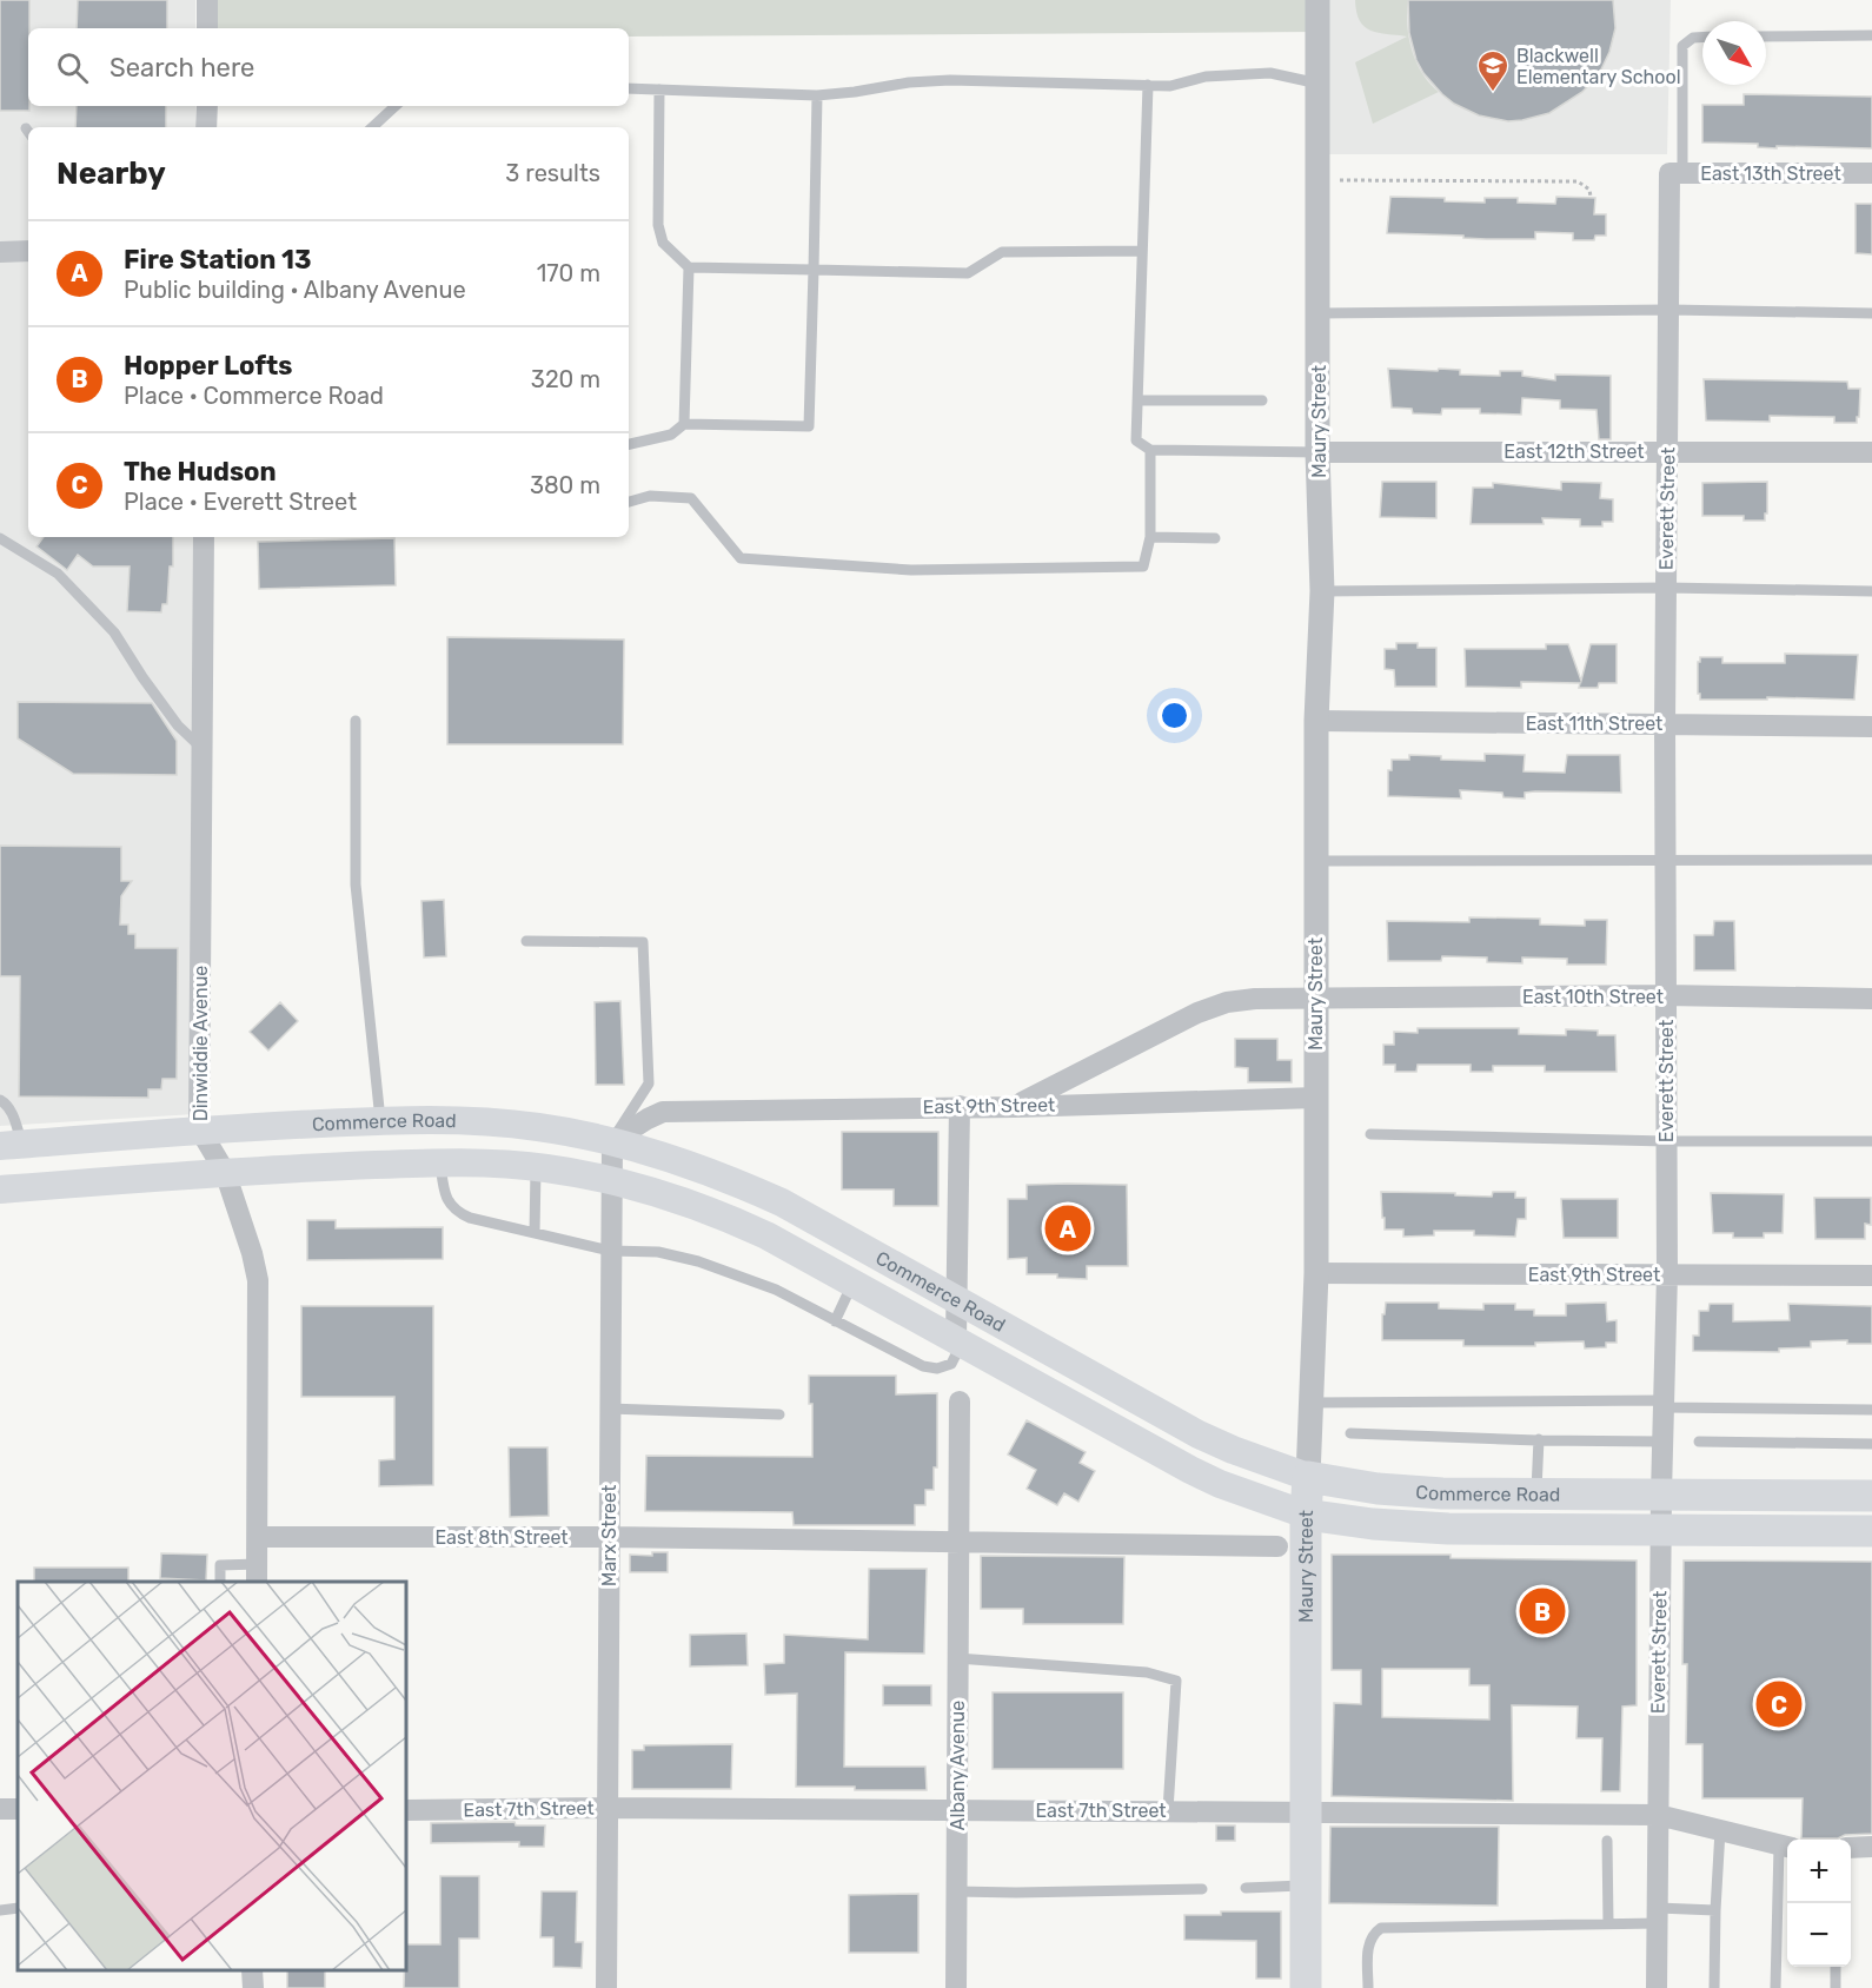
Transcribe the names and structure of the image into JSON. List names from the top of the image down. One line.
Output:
{"streets":{"main road":["Maury Street","Commerce Road"],"street":["East 13th Street","East 12th Street","Everett Street","East 11th Street","East 10th Street","Dinwiddie Avenue","East 9th Street","Marx Street","East 8th Street","Albany Avenue","East 7th Street"]},"crossings":[["East 13th Street","Everett Street"],["Maury Street","East 12th Street"],["Maury Street","East 11th Street"],["Maury Street","East 10th Street"],["Maury Street","East 9th Street"],["Maury Street","Commerce Road"],["Maury Street","East 7th Street"],["East 12th Street","Everett Street"],["Everett Street","East 11th Street"],["Everett Street","East 10th Street"],["Everett Street","East 9th Street"],["Everett Street","Commerce Road"],["Everett Street","East 7th Street"],["East 10th Street","East 9th Street"],["Dinwiddie Avenue","Commerce Road"],["Dinwiddie Avenue","East 8th Street"],["East 9th Street","Commerce Road"],["East 9th Street","Marx Street"],["Commerce Road","Marx Street"],["Marx Street","East 8th Street"],["Marx Street","East 7th Street"],["East 8th Street","Albany Avenue"],["Albany Avenue","East 7th Street"]],"places":{"school or university":["Blackwell Elementary School"]},"north":"bottom right","page":{"search":"Search here","heading":["Nearby","3 results"],"list":[{"mark":"A","name":"Fire Station 13","note":"Public building · Albany Avenue","value":"170 m"},{"mark":"B","name":"Hopper Lofts","note":"Place · Commerce Road","value":"320 m"},{"mark":"C","name":"The Hudson","note":"Place · Everett Street","value":"380 m"}],"pins":["A","B","C"],"map_buttons":["+","−"]}}
